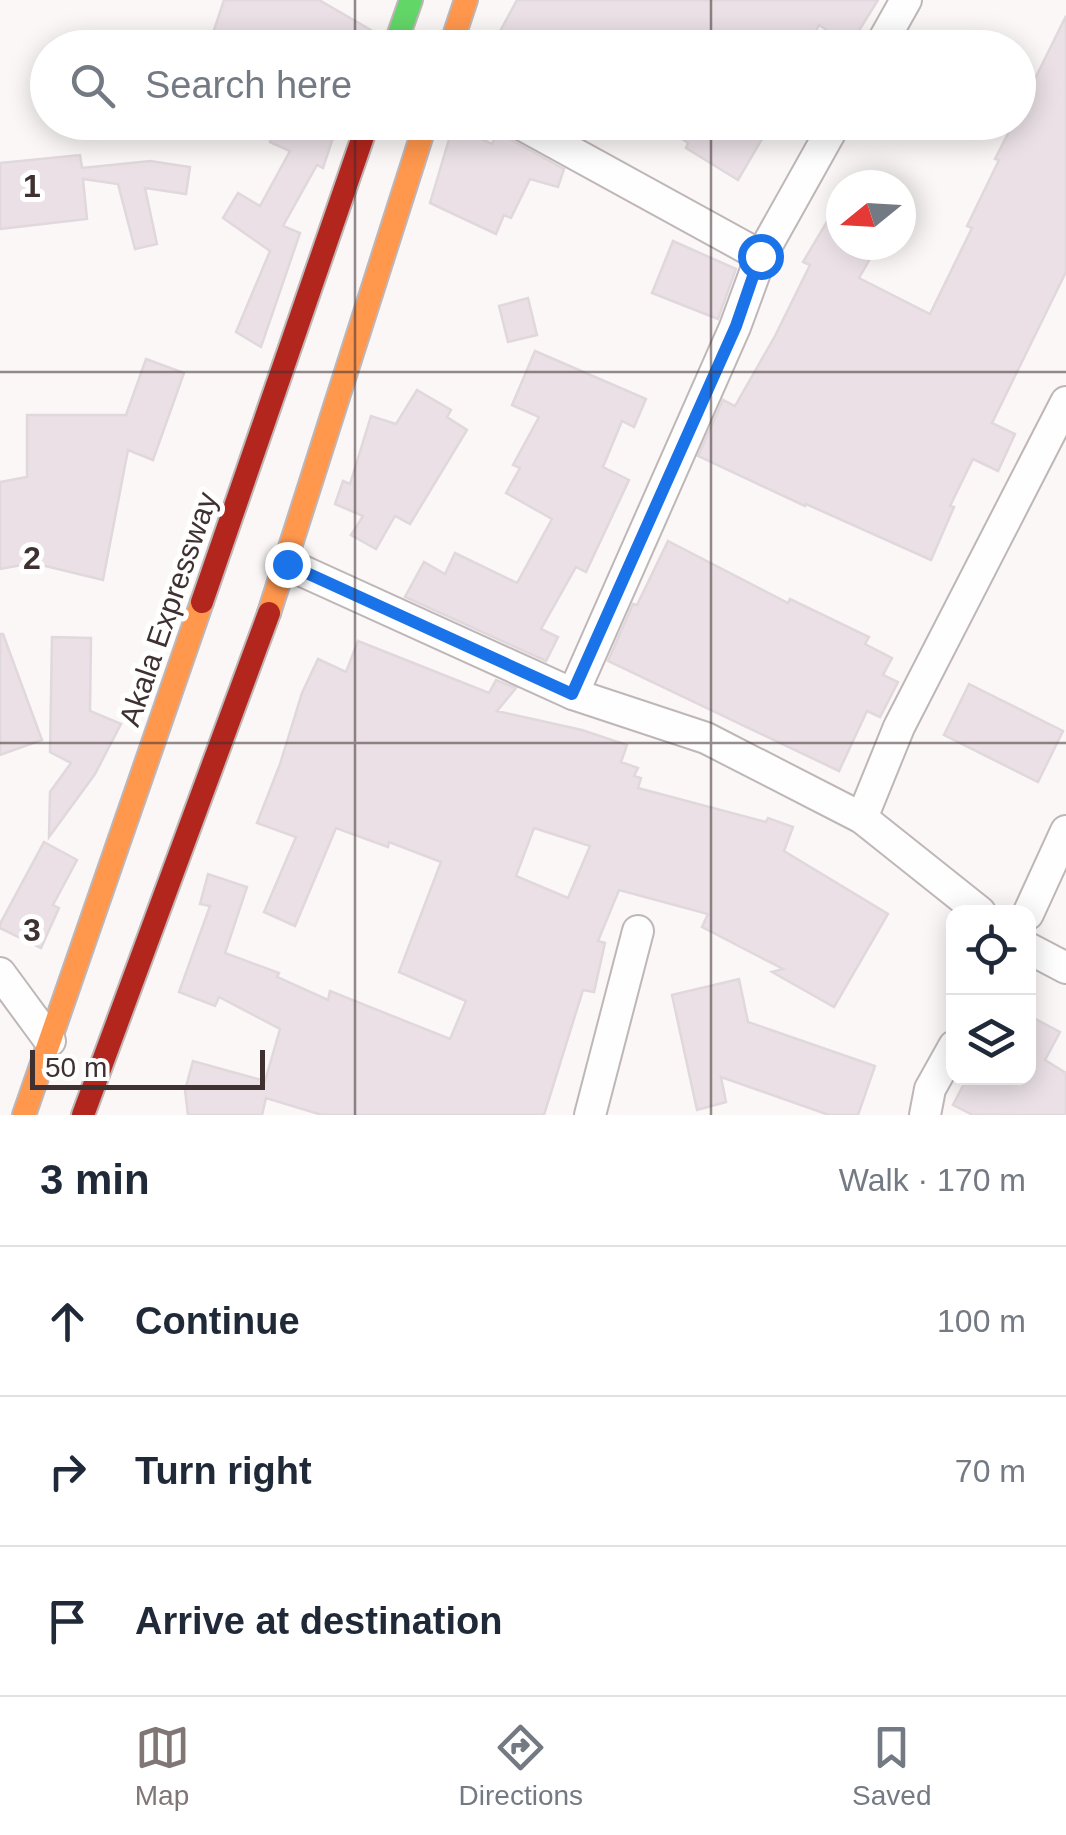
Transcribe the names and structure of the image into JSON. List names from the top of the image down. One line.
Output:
{"streets":{"main road":["Akala Expressway"]},"scale_bar":"50 m","north":"left","page":{"search":"Search here","scale":"50 m","heading":["3 min","Walk · 170 m"],"list":[["Continue","100 m"],["Turn right","70 m"],"Arrive at destination"],"nav":["Map","Directions","Saved"]},"grid":{"rows":["1","2","3"]}}
